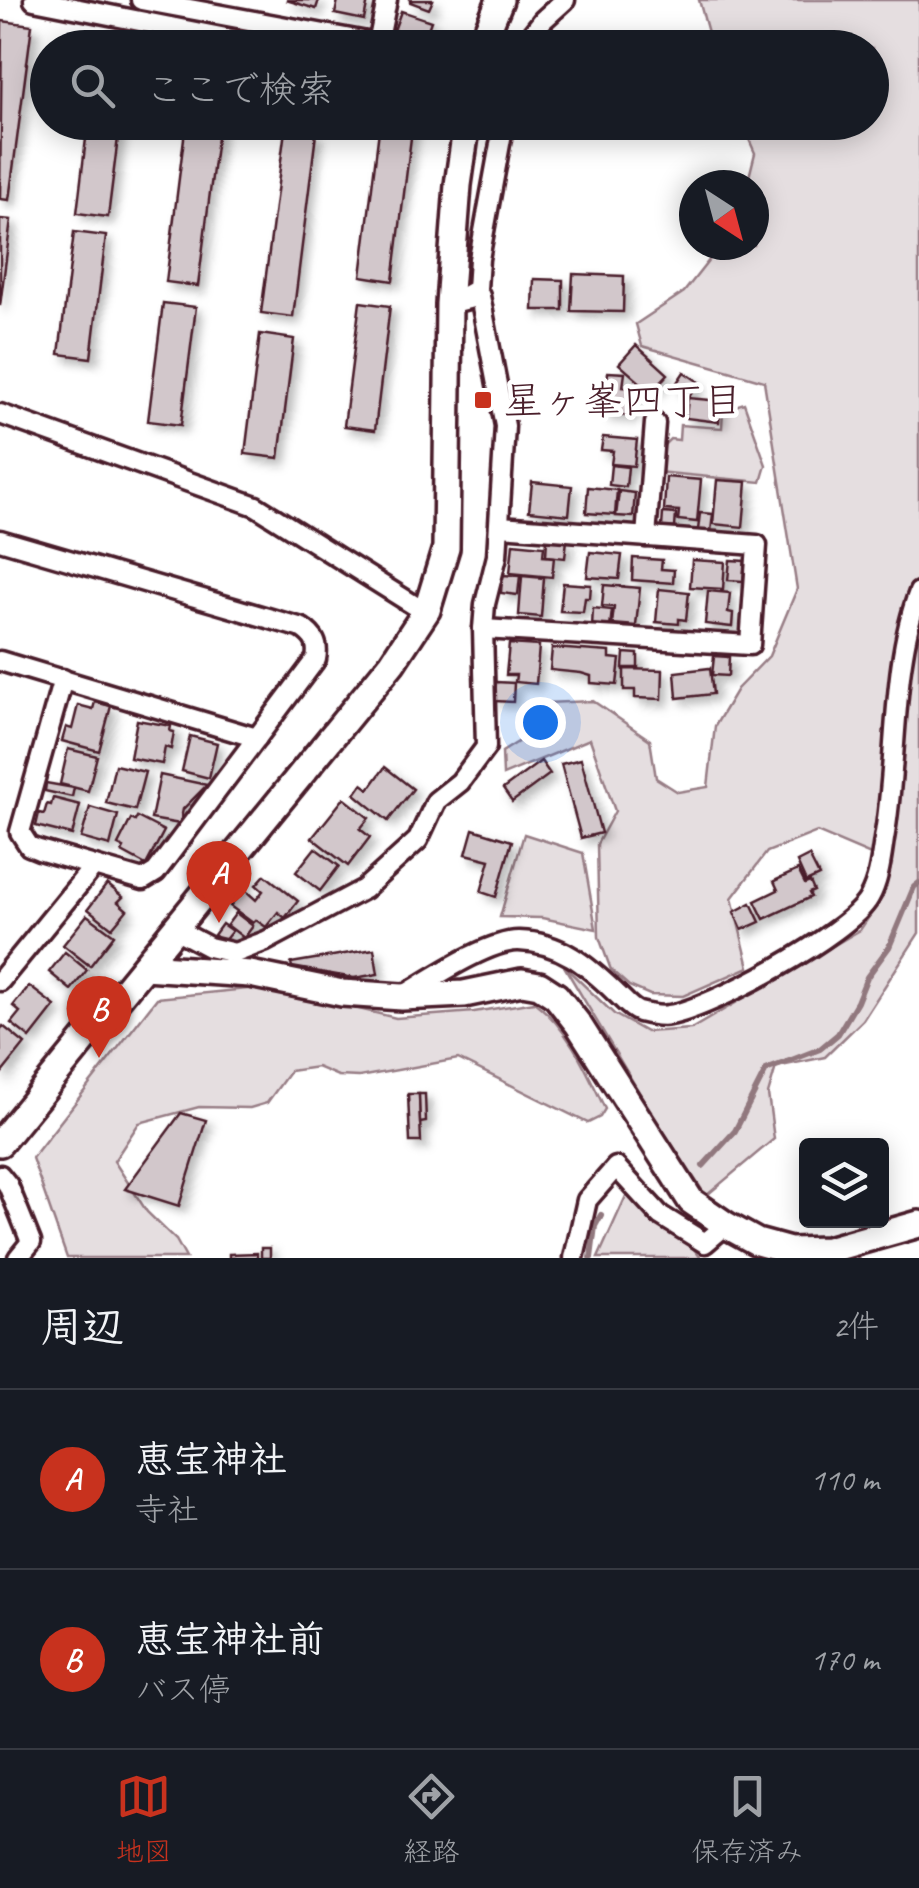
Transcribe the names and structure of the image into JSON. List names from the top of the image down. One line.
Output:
{"places":{"transit":["星ヶ峯四丁目"]},"north":"bottom right","page":{"search":"ここで検索","pins":["A","B"],"heading":["周辺","2件"],"list":[{"mark":"A","name":"恵宝神社","note":"寺社","value":"110 m"},{"mark":"B","name":"恵宝神社前","note":"バス停","value":"170 m"}],"nav":["地図","経路","保存済み"]}}
